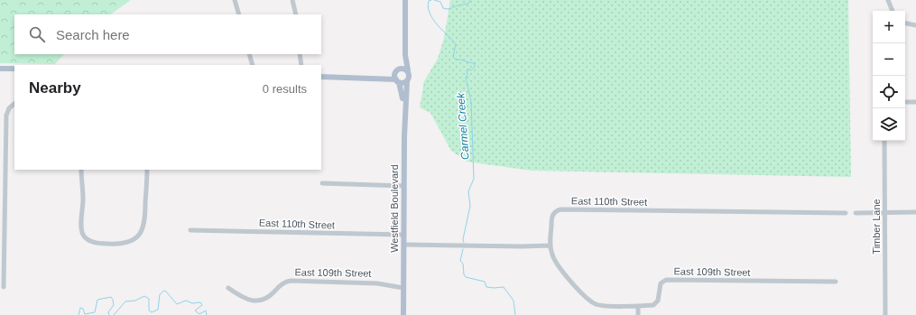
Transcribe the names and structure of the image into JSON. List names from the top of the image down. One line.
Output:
{"streets":{"main road":["Westfield Boulevard"],"street":["East 110th Street","Timber Lane","East 109th Street"]},"crossings":[["East 110th Street","Westfield Boulevard"],["East 110th Street","East 109th Street"],["Westfield Boulevard","East 109th Street"]],"water":["Carmel Creek"],"page":{"map_buttons":["+","−"],"search":"Search here","heading":["Nearby","0 results"]}}
